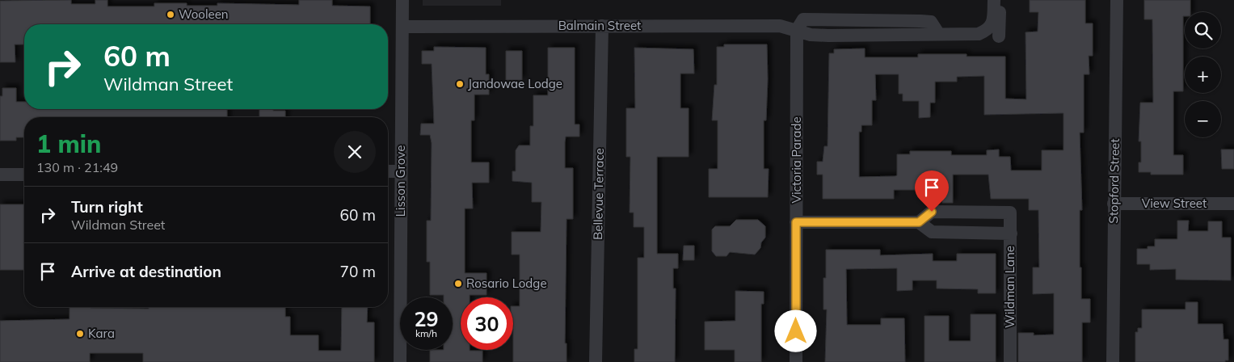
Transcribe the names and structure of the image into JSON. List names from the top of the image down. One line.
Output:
{"streets":{"street":["Balmain Street","Victoria Parade","Lisson Grove","Stopford Street","Bellevue Terrace","View Street","Wildman Lane"]},"crossings":[["Balmain Street","Victoria Parade"],["Balmain Street","Lisson Grove"],["Balmain Street","Bellevue Terrace"],["Stopford Street","View Street"]],"places":["Wooleen","Jandowae Lodge","Rosario Lodge","Kara"],"page":{"map_buttons":["+","−"],"turn":["60 m","Wildman Street"],"heading":["1 min","130 m · 21:49"],"list":[{"name":"Turn right","note":"Wildman Street","value":"60 m"},{"name":"Arrive at destination","value":"70 m"}],"speed":"29 km/h","limit":"30"}}
